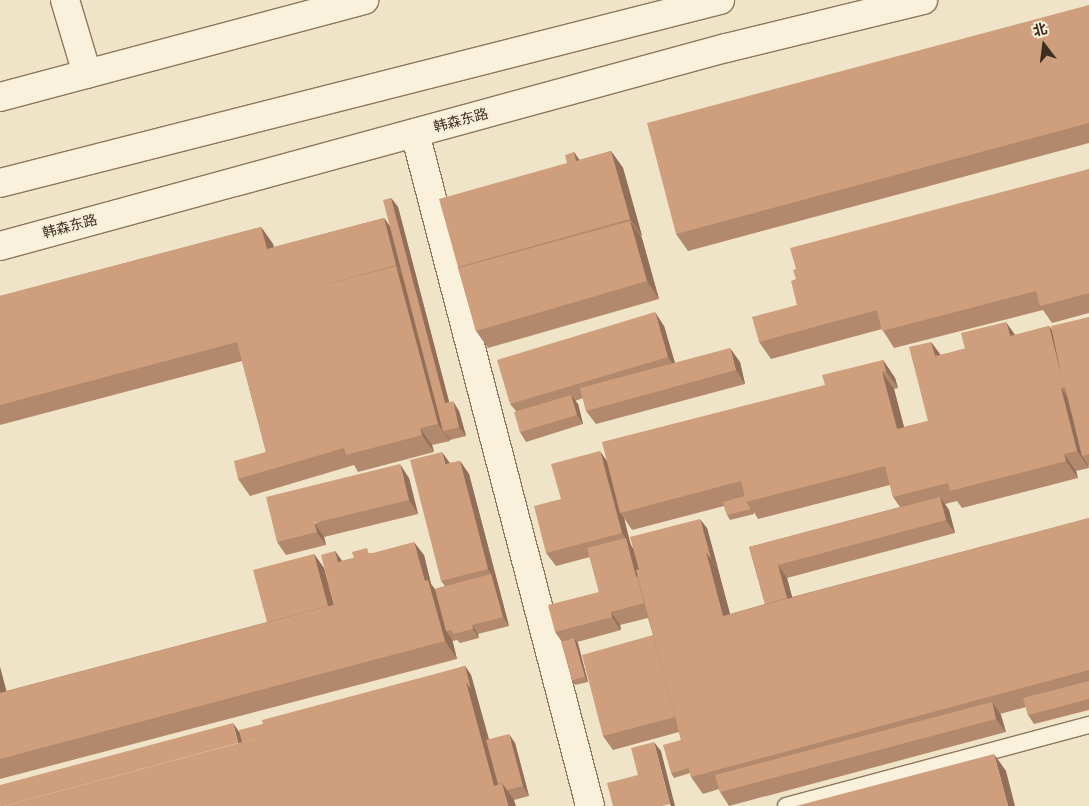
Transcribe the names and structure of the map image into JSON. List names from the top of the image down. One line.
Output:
{"streets":{"main road":["韩森东路"]},"north":"top"}
